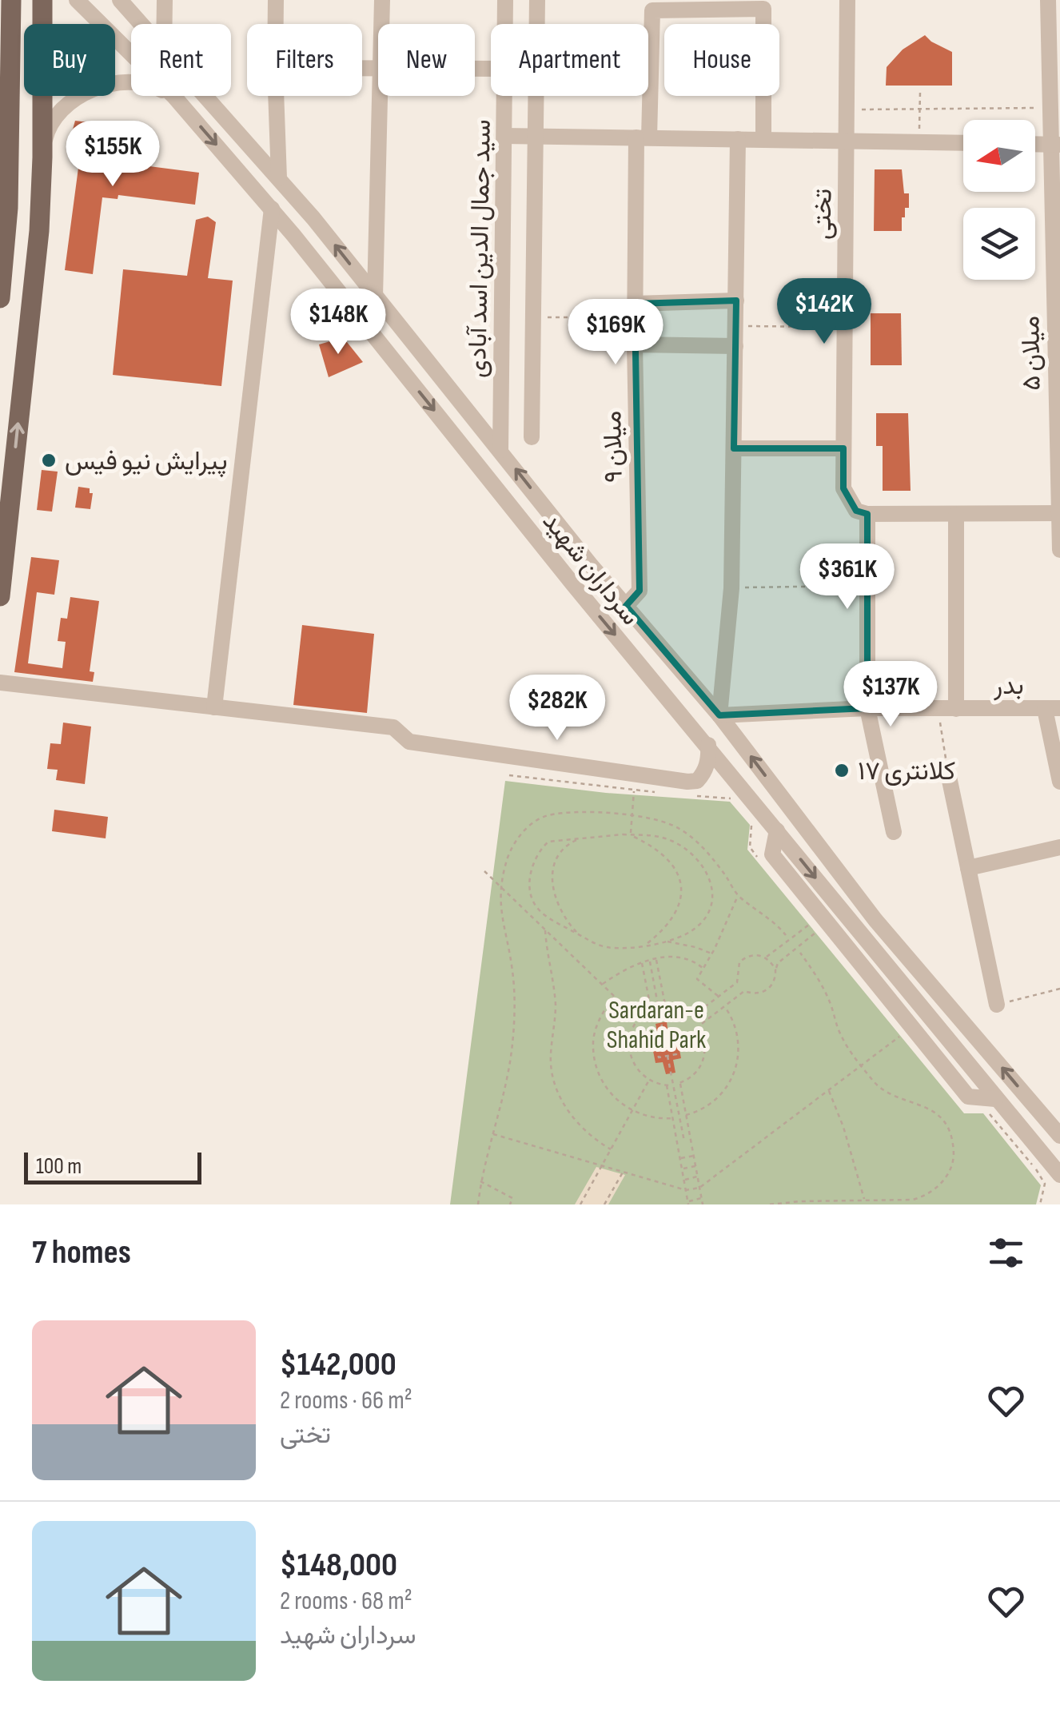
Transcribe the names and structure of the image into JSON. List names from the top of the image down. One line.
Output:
{"streets":{"street":["تختی","سید جمال الدین اسد آبادی","میلان ۵","میلان ۹","سرداران شهید","بدر"]},"crossings":[["سید جمال الدین اسد آبادی","سرداران شهید"],["میلان ۹","سرداران شهید"],["سرداران شهید","بدر"]],"parks":["Sardaran-e Shahid Park"],"places":["پیرایش نیو فیس","کلانتری ۱۷"],"scale_bar":"100 m","north":"left","page":{"chip":["Buy","Rent","Filters","New","Apartment","House"],"price":["$155K","$142K","$148K","$169K","$361K","$137K","$282K"],"scale":"100 m","heading":"7 homes","list":[{"name":"$142,000","note":"2 rooms · 66 m² · تختی"},{"name":"$148,000","note":"2 rooms · 68 m² · سرداران شهید"}]}}
